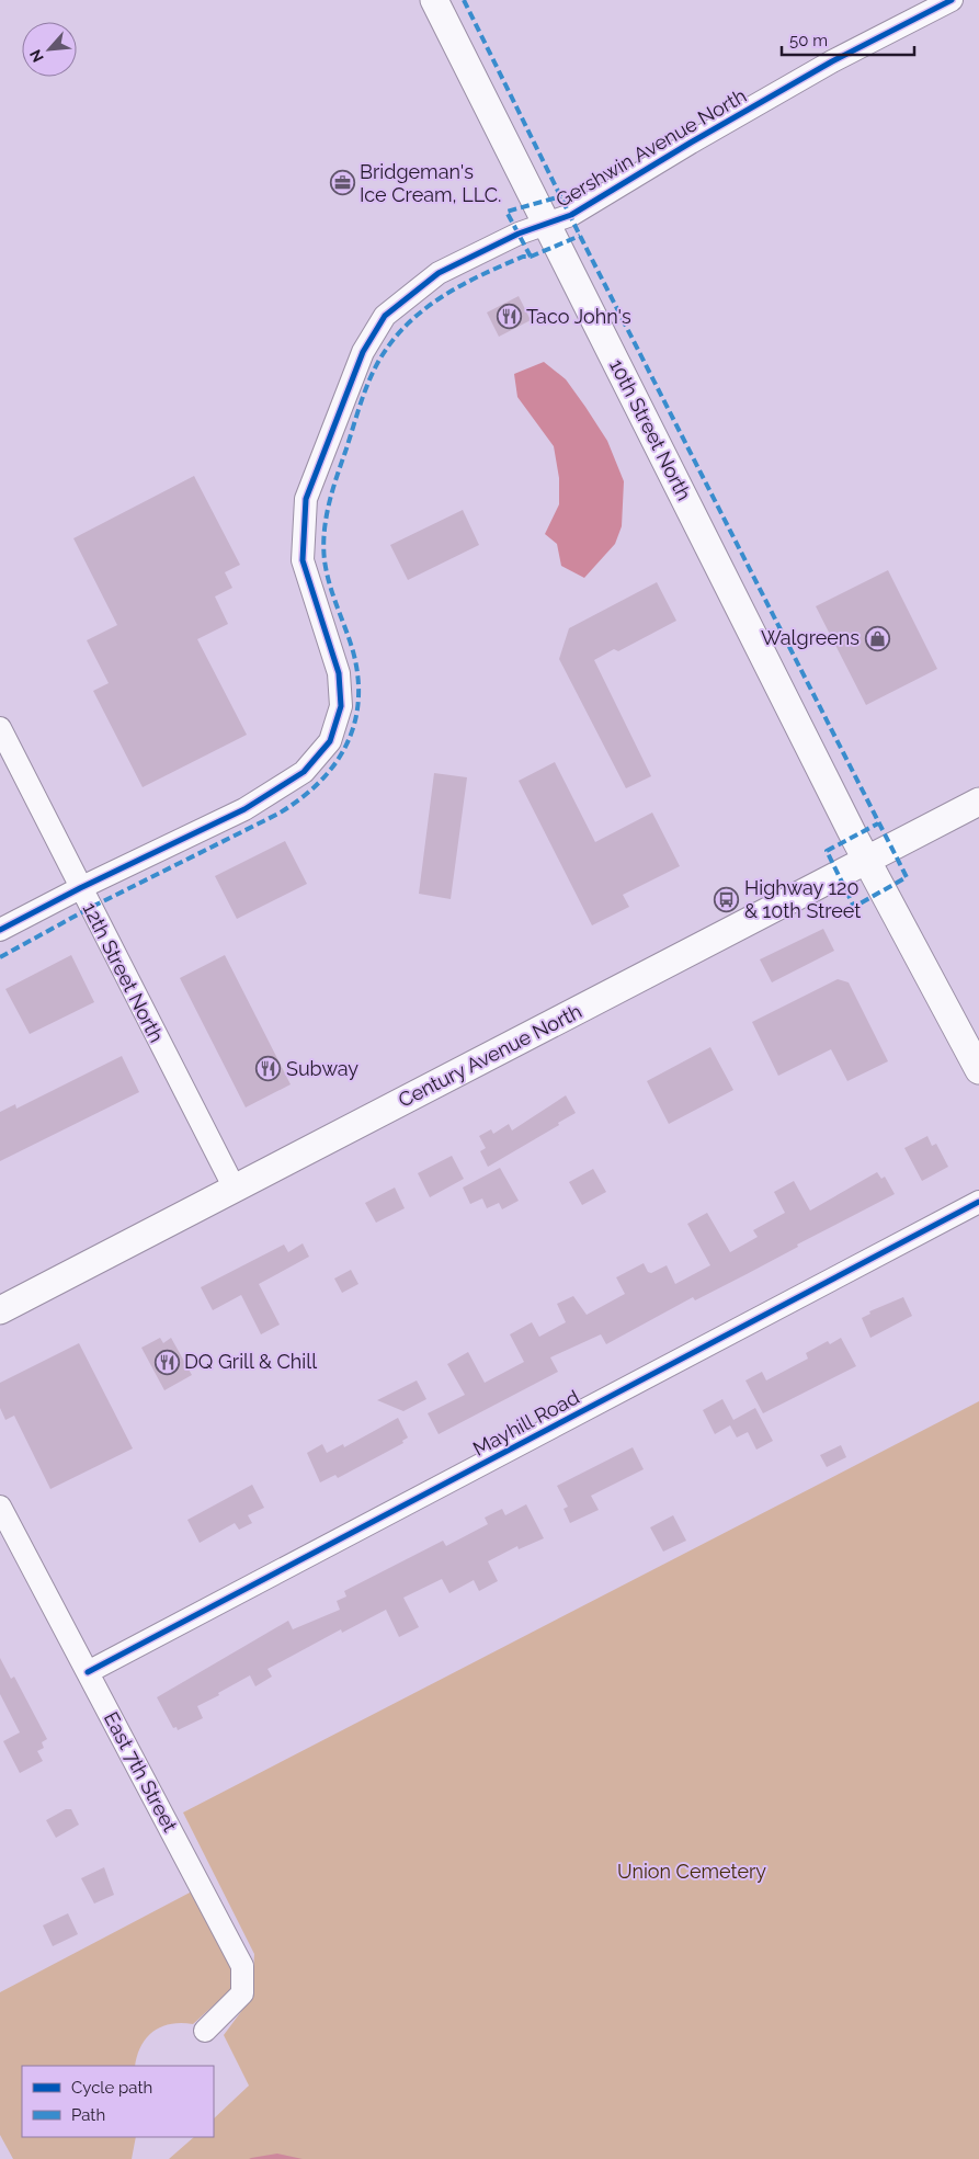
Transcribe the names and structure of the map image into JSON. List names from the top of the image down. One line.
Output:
{"streets":{"main road":["10th Street North","Century Avenue North"],"street":["Gershwin Avenue North","12th Street North","Mayhill Road","East 7th Street"]},"crossings":[["Gershwin Avenue North","10th Street North"],["Gershwin Avenue North","12th Street North"],["10th Street North","Century Avenue North"],["12th Street North","Century Avenue North"],["Mayhill Road","East 7th Street"]],"parks":["Union Cemetery"],"places":{"office":["Bridgeman's Ice Cream, LLC."],"restaurant":["Taco John's","Subway","DQ Grill & Chill"],"shop":["Walgreens"],"bus stop":["Highway 120 & 10th Street"]},"legend":["Cycle path","Path"],"scale_bar":"50 m","north":"bottom left"}
